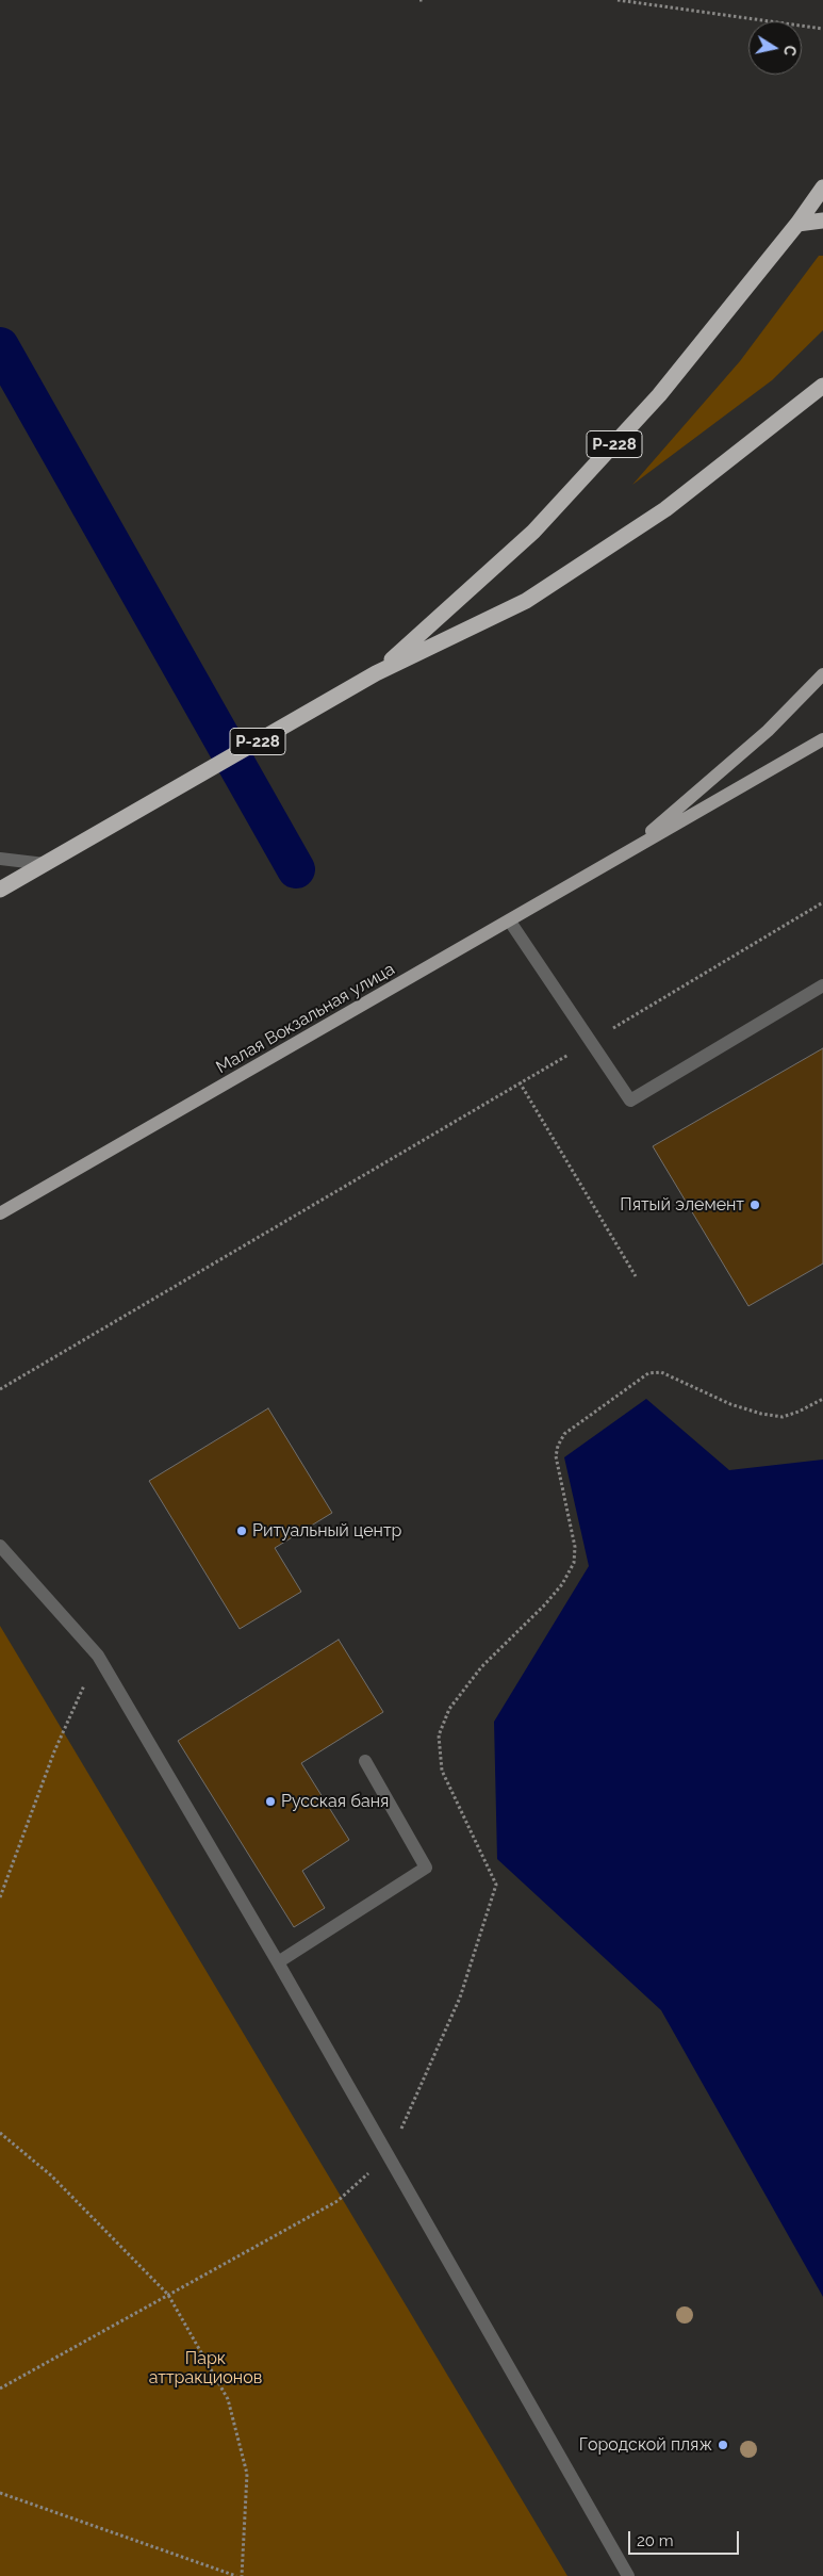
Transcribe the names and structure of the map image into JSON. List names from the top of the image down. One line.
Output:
{"streets":{"highway":["Р-228"],"main road":["Малая Вокзальная улица"]},"parks":["Парк аттракционов"],"places":["Пятый элемент","Ритуальный центр","Русская баня","Городской пляж"],"scale_bar":"20 m","north":"right"}
